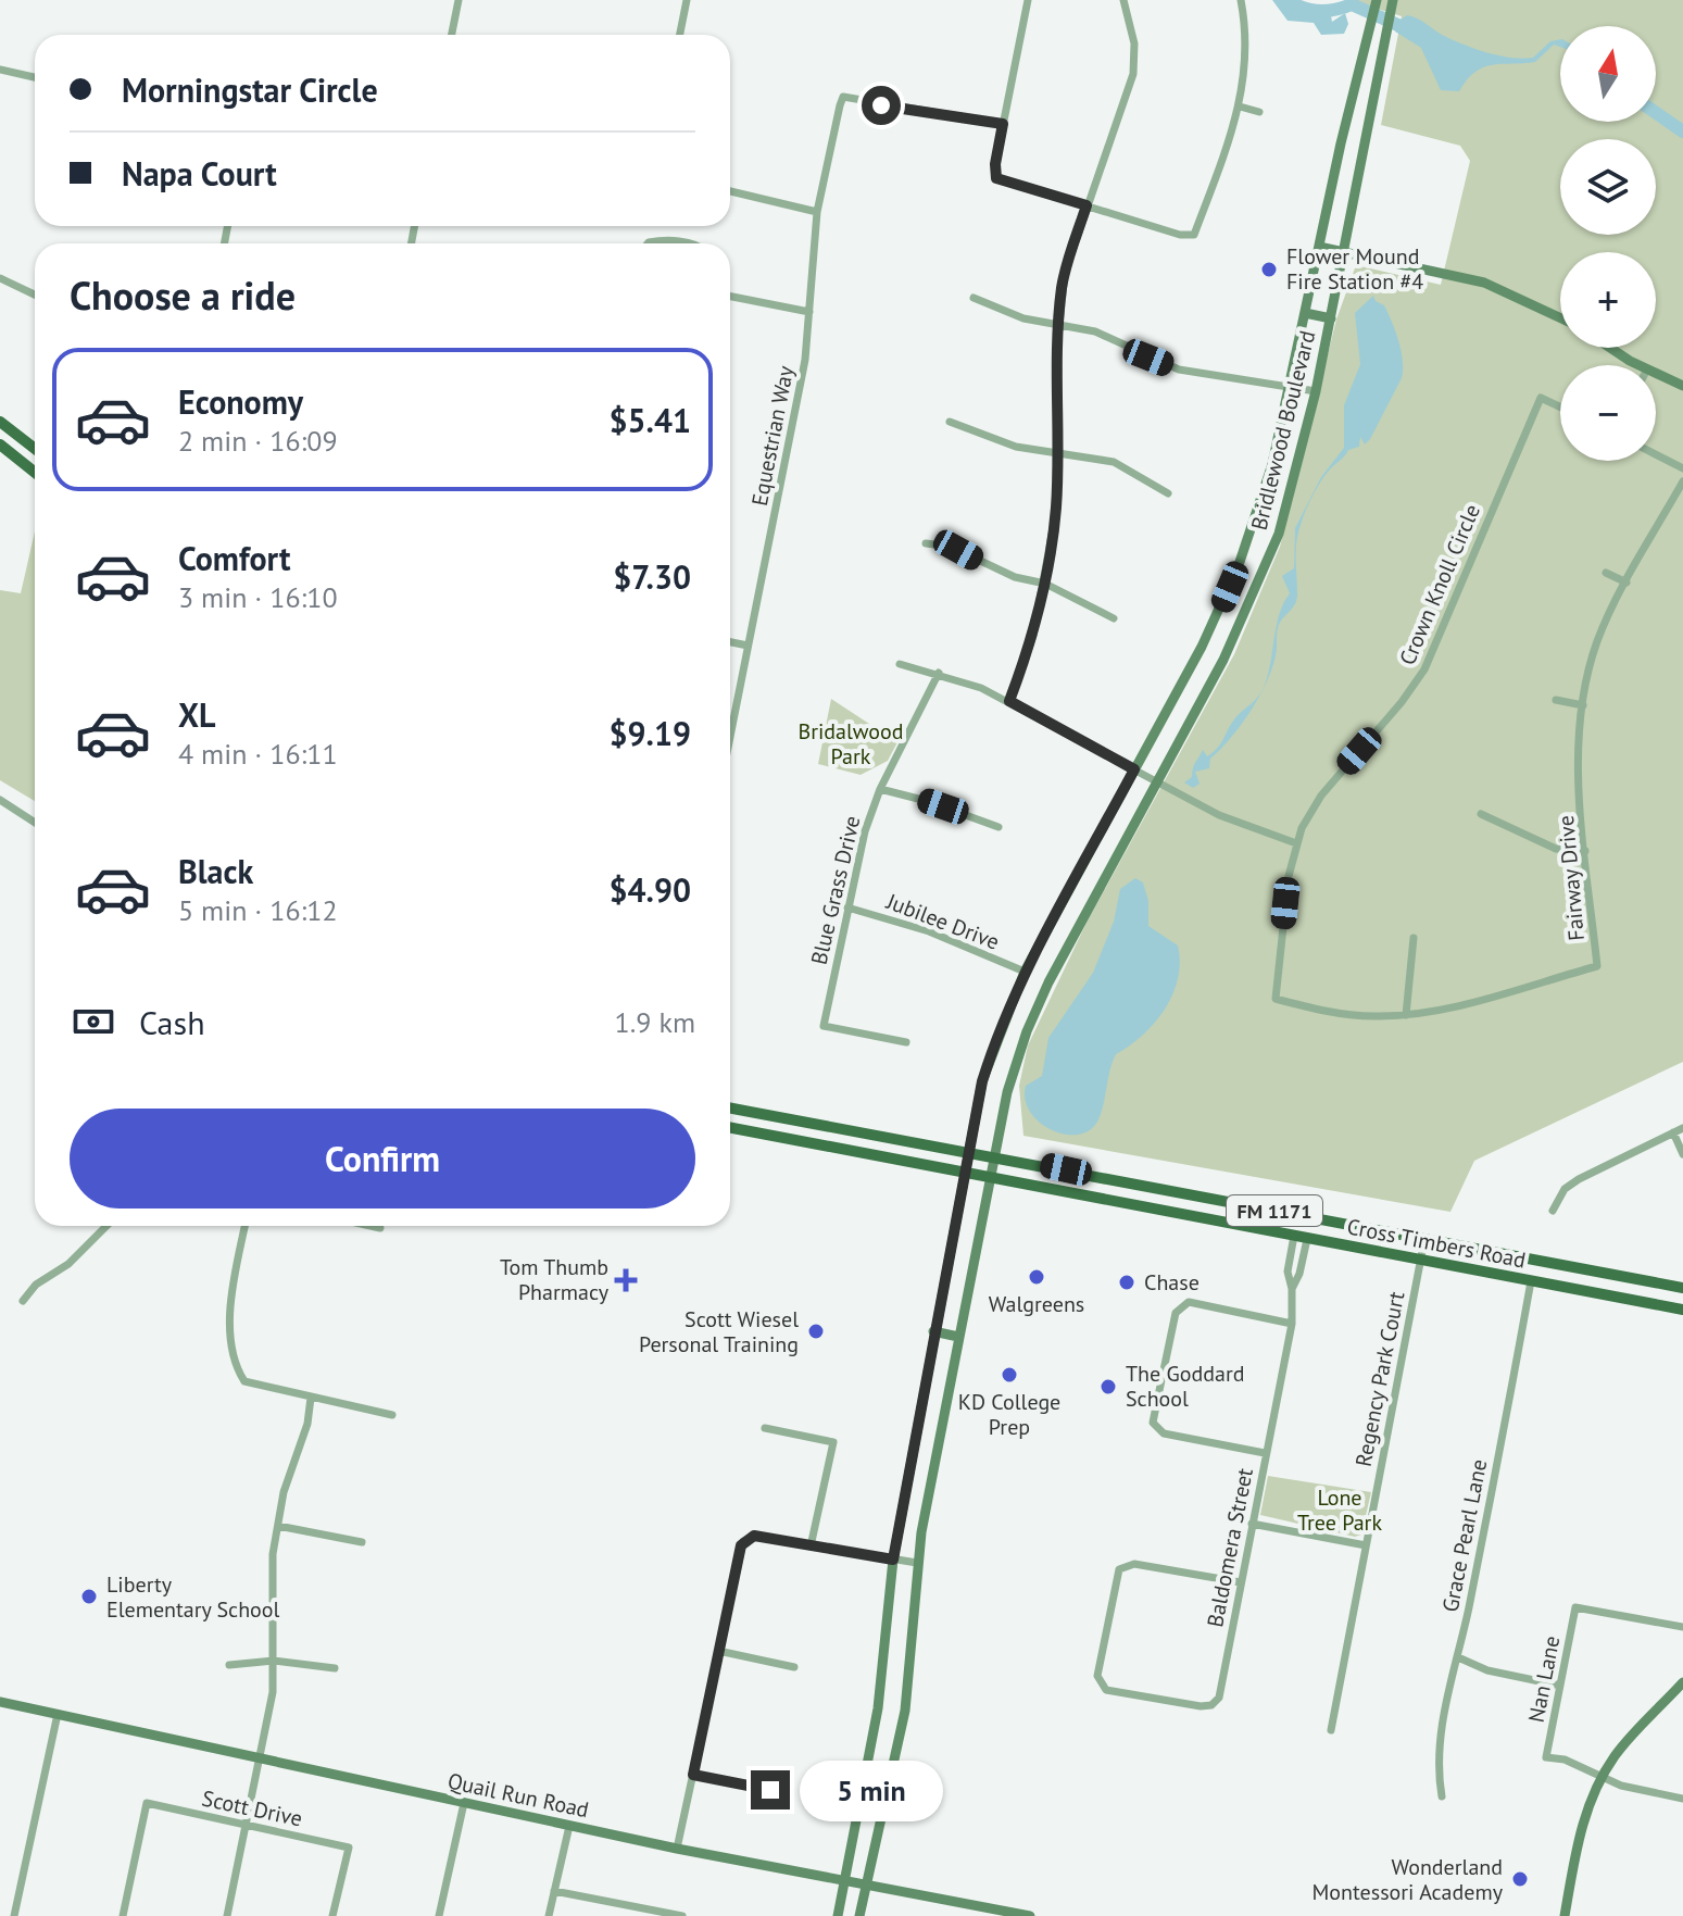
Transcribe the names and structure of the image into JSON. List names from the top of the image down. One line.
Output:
{"streets":{"main road":["Bridlewood Boulevard","FM 1171","Cross Timbers Road","Quail Run Road"],"street":["Equestrian Way","Crown Knoll Circle","Fairway Drive","Blue Grass Drive","Jubilee Drive","Regency Park Court","Grace Pearl Lane","Baldomera Street","Nan Lane","Scott Drive"]},"crossings":[["Bridlewood Boulevard","Jubilee Drive"],["Bridlewood Boulevard","Cross Timbers Road"],["Bridlewood Boulevard","Quail Run Road"],["Crown Knoll Circle","Fairway Drive"],["Blue Grass Drive","Jubilee Drive"],["Cross Timbers Road","Regency Park Court"],["Cross Timbers Road","Grace Pearl Lane"],["Cross Timbers Road","Baldomera Street"]],"parks":["Bridalwood Park","Lone Tree Park"],"places":{"other":["Flower Mound Fire Station #4","Walgreens","Chase","Scott Wiesel Personal Training","KD College Prep","The Goddard School","Liberty Elementary School","Wonderland Montessori Academy"],"health":["Tom Thumb Pharmacy"]},"north":"top","page":{"map_buttons":["+","−"],"banner":["Morningstar Circle","Napa Court"],"heading":"Choose a ride","list":[{"name":"Economy","note":"2 min · 16:09","value":"$5.41"},{"name":"Comfort","note":"3 min · 16:10","value":"$7.30"},{"name":"XL","note":"4 min · 16:11","value":"$9.19"},{"name":"Black","note":"5 min · 16:12","value":"$4.90"}],"pay":["Cash","1.9 km"],"buttons":"Confirm","bubble":"5 min"}}
